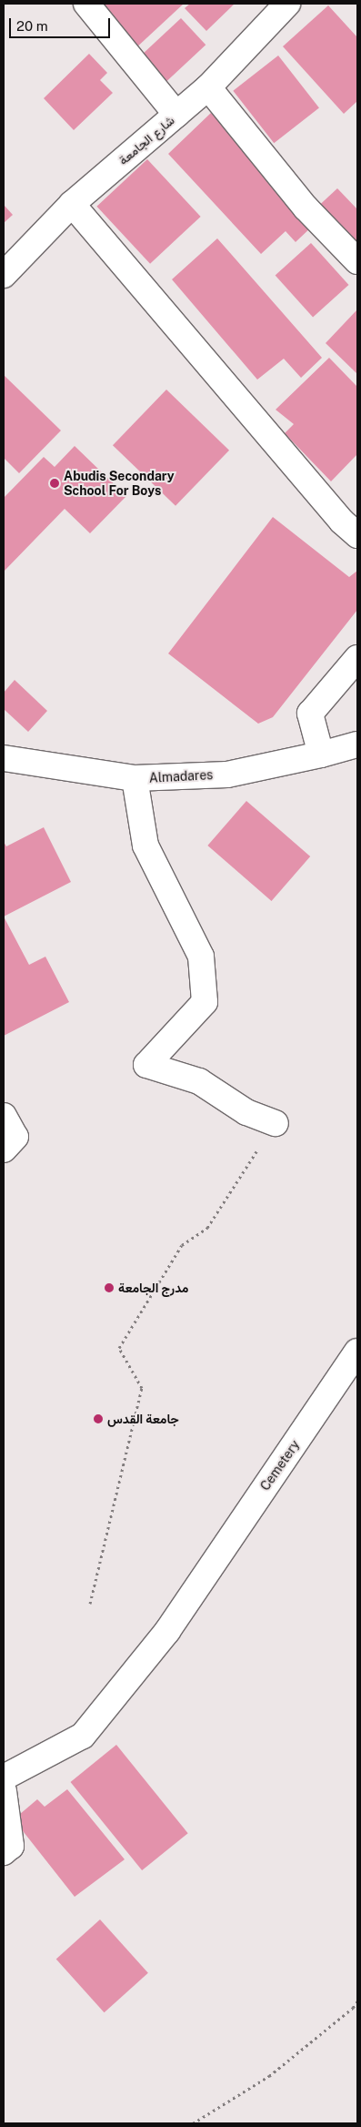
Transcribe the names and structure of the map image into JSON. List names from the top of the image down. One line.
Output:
{"streets":{"street":["شارع الجامعة","Almadares","Cemetery"]},"places":["Abudis Secondary School For Boys","مدرج الجامعة","جامعة القدس"],"scale_bar":"20 m"}
